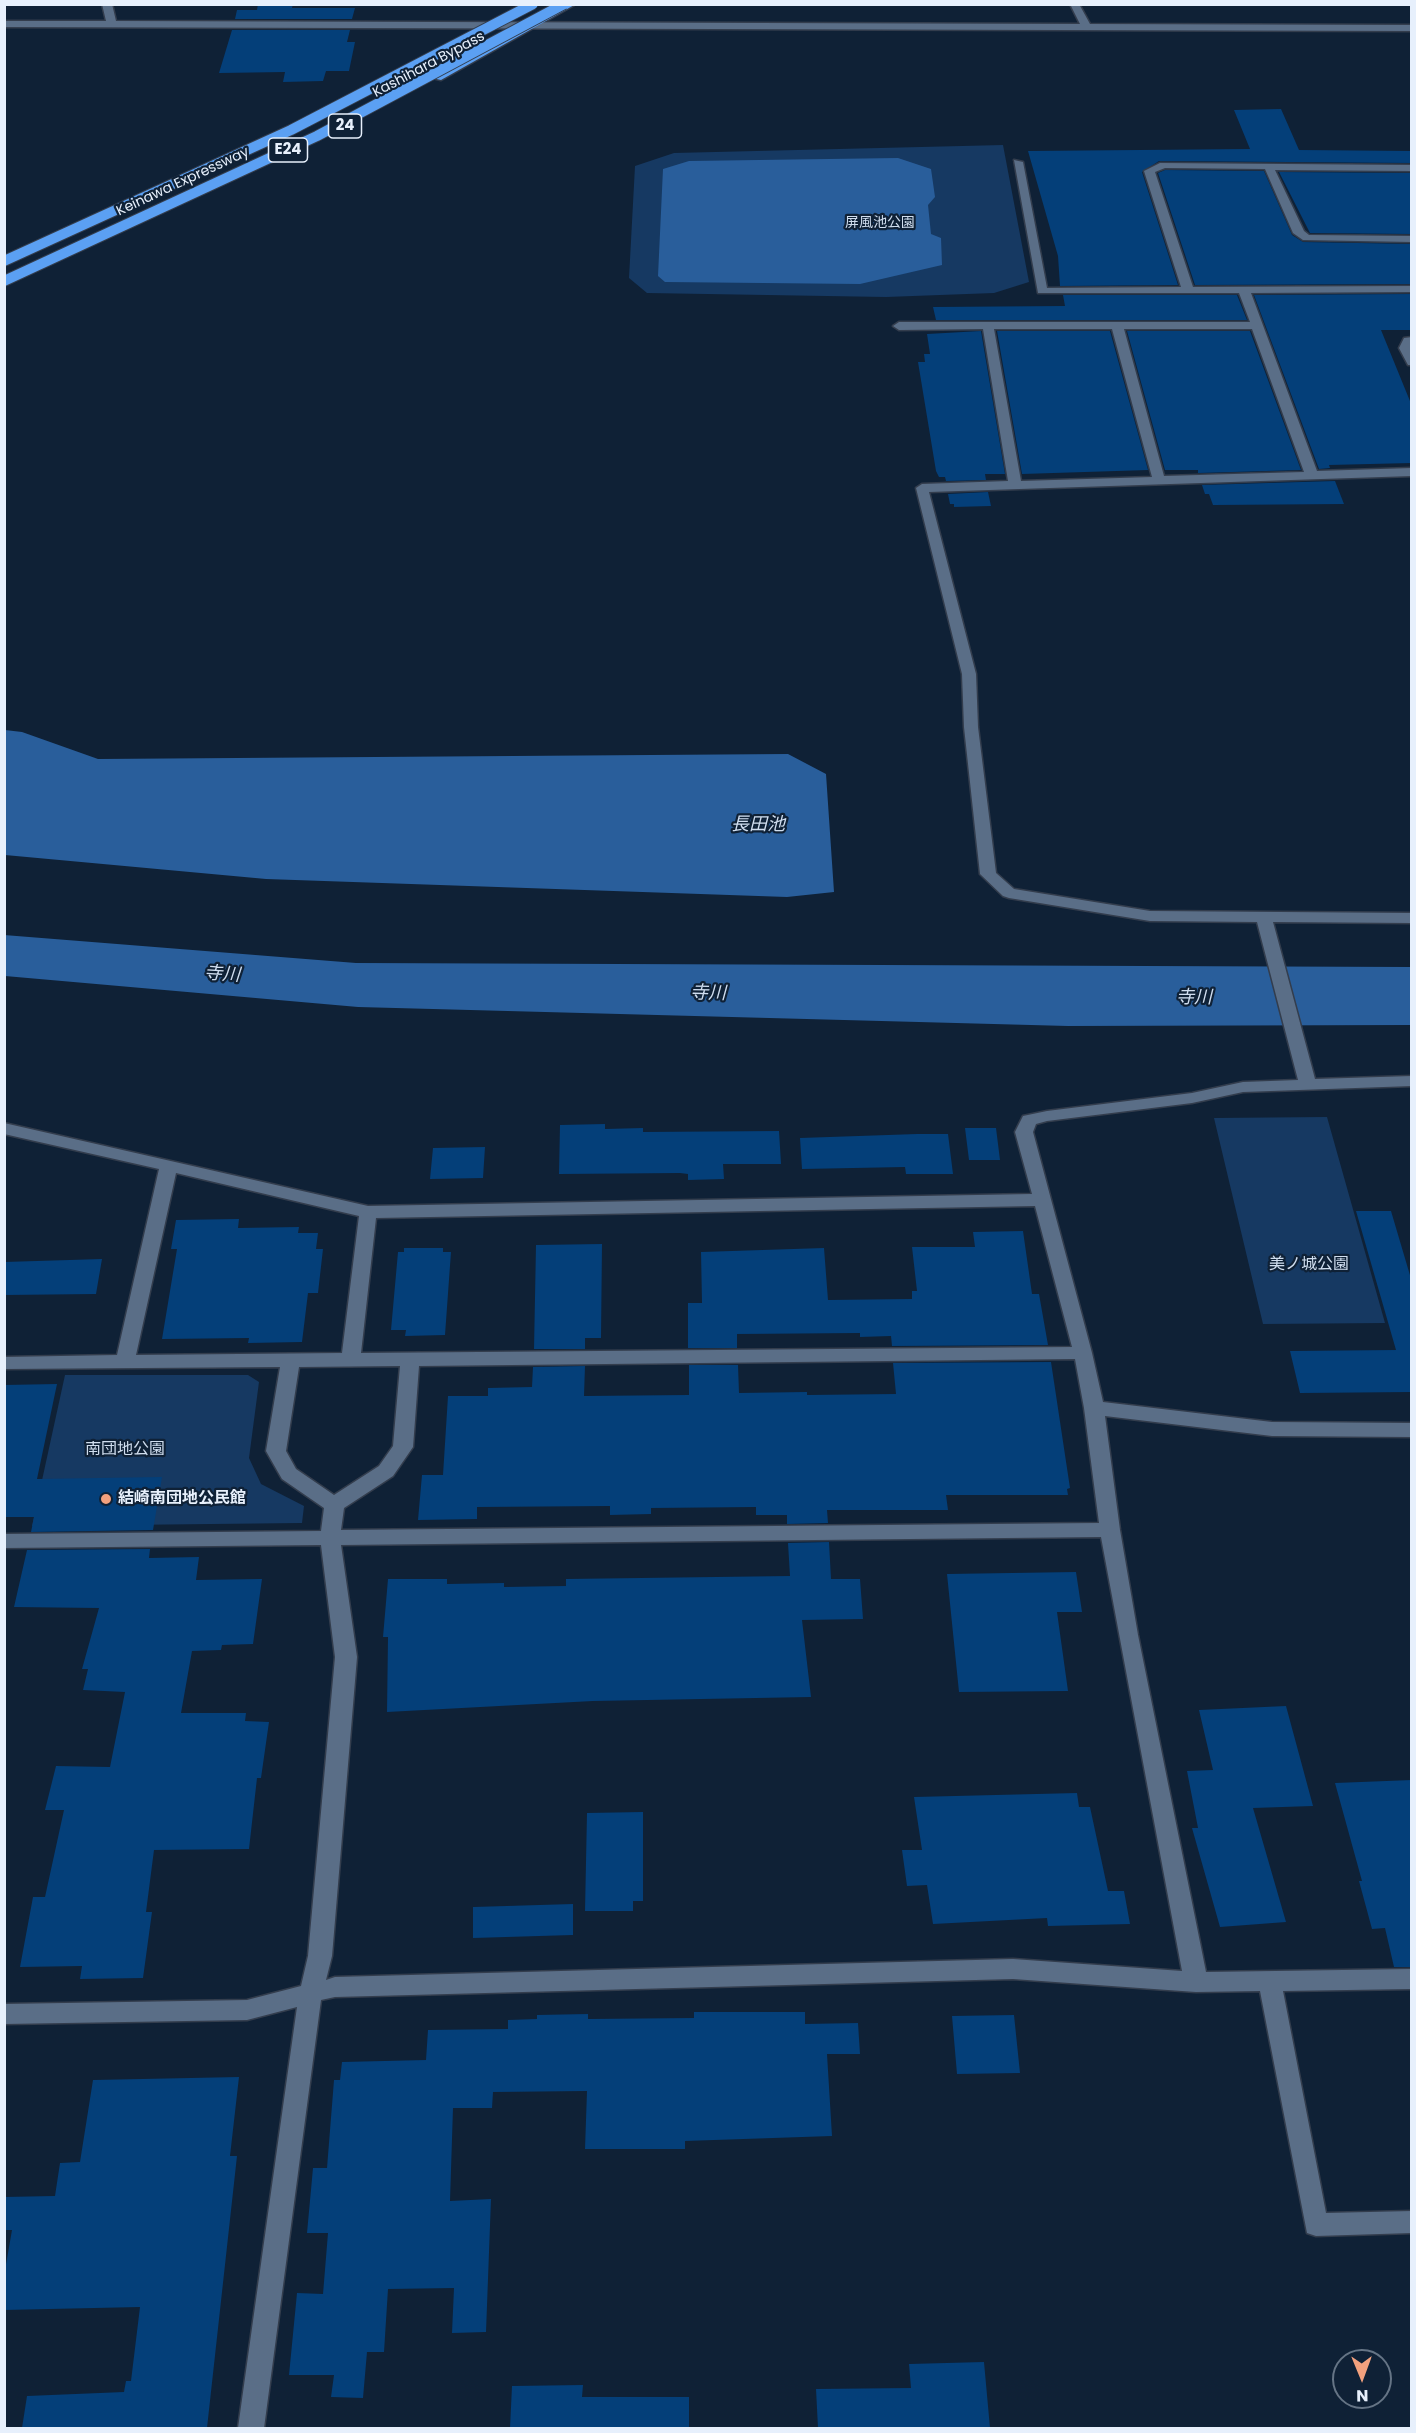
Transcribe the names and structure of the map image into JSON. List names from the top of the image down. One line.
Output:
{"streets":{"highway":["Kashihara Bypass","24","E24","Keinawa Expressway"]},"crossings":[["Kashihara Bypass","Keinawa Expressway"]],"water":["長田池","寺川"],"parks":["屏風池公園","美ノ城公園","南団地公園"],"places":["結崎南団地公民館"],"north":"bottom"}
